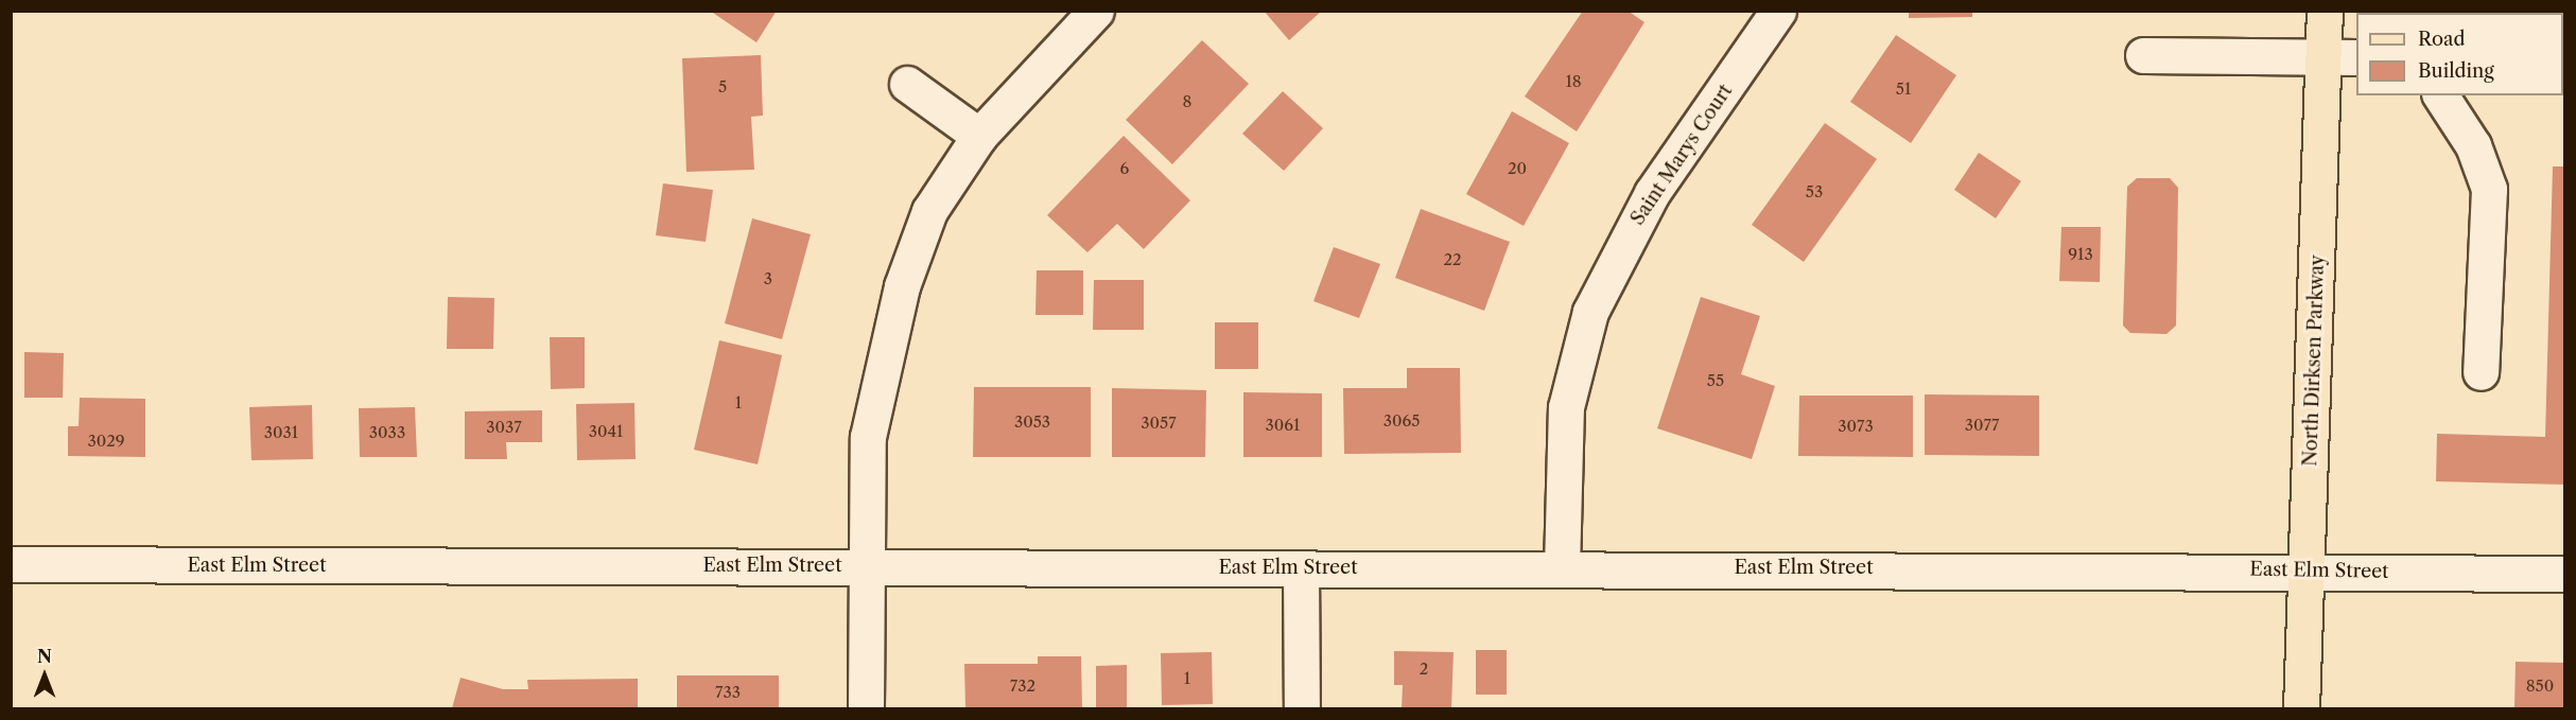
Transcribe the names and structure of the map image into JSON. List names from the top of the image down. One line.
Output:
{"streets":{"main road":["North Dirksen Parkway"],"street":["Saint Marys Court","East Elm Street"]},"crossings":[["Saint Marys Court","East Elm Street"],["North Dirksen Parkway","East Elm Street"]],"house_numbers":["18","5","51","8","6","20","53","913","22","3","55","1","3065","3053","3057","3061","3077","3073","3037","3041","3031","3033","3029","2","1","732","850","733"],"legend":["Road","Building"],"north":"top"}
